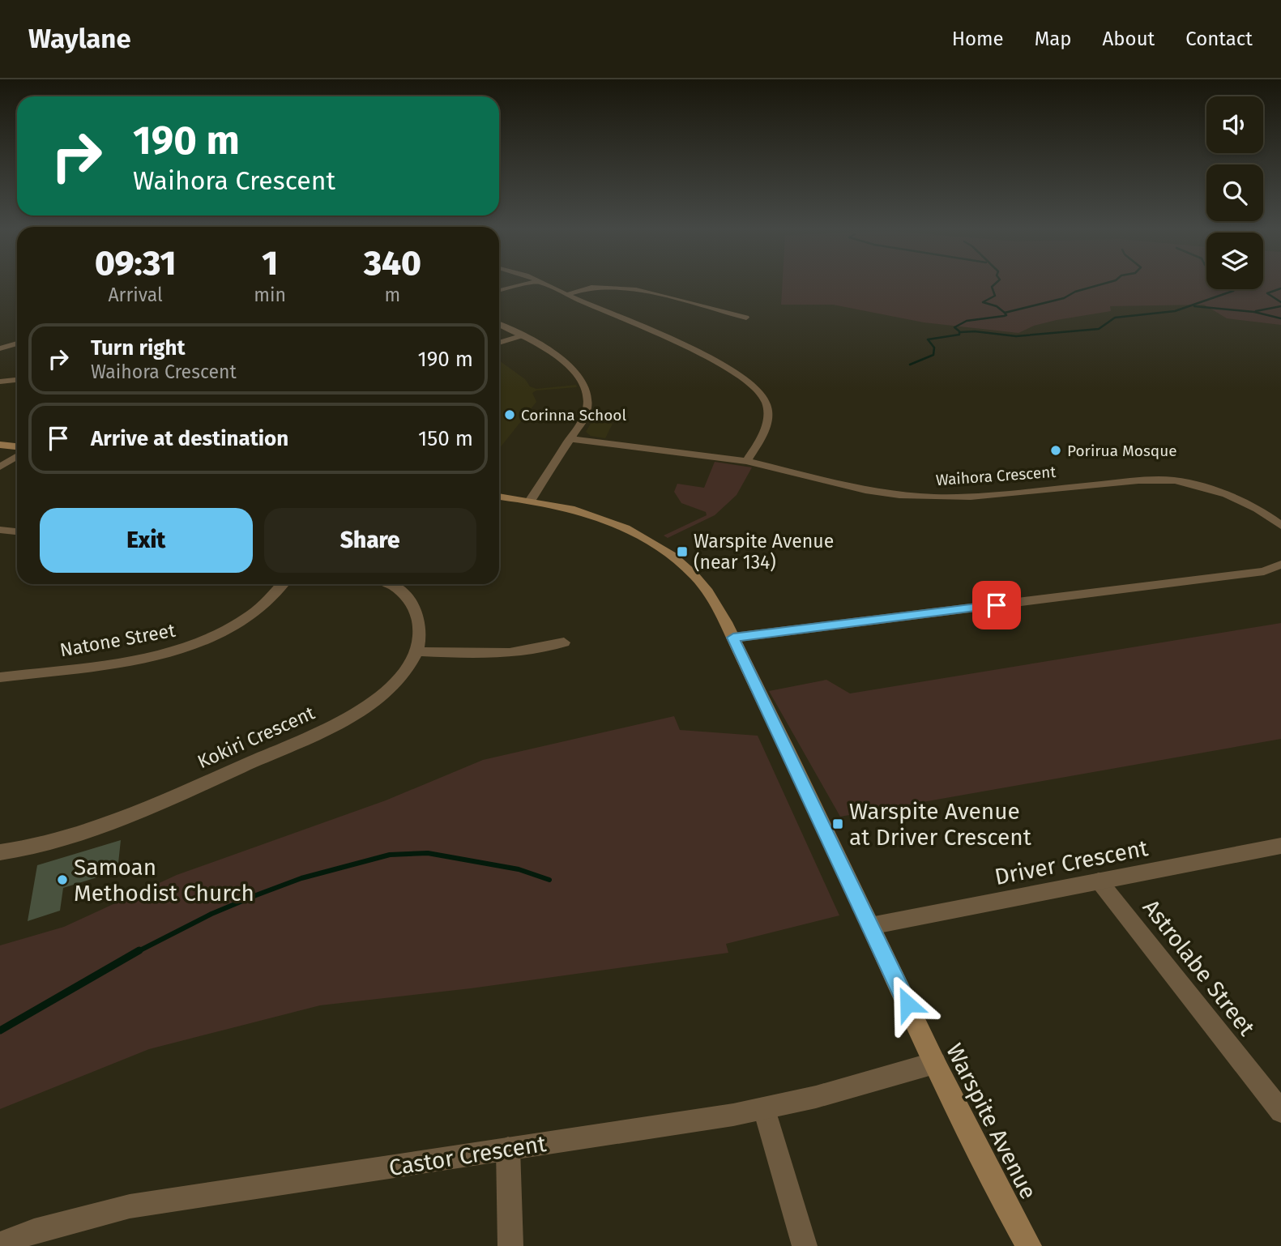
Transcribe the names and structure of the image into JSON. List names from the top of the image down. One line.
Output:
{"streets":{"main road":["Warspite Avenue"],"street":["Waihora Crescent","Natone Street","Kokiri Crescent","Driver Crescent","Astrolabe Street","Castor Crescent"]},"crossings":[["Driver Crescent","Astrolabe Street"],["Driver Crescent","Warspite Avenue"],["Warspite Avenue","Castor Crescent"]],"places":{"other":["Corinna School","Porirua Mosque","Samoan Methodist Church"],"transit":["Warspite Avenue (near 134)","Warspite Avenue at Driver Crescent"]},"page":{"header":"Waylane","nav":["Home","Map","About","Contact"],"turn":["190 m","Waihora Crescent"],"eta":["09:31","Arrival","1","min","340","m"],"list":[{"name":"Turn right","note":"Waihora Crescent","value":"190 m"},{"name":"Arrive at destination","value":"150 m"}],"buttons":["Exit","Share"]}}
